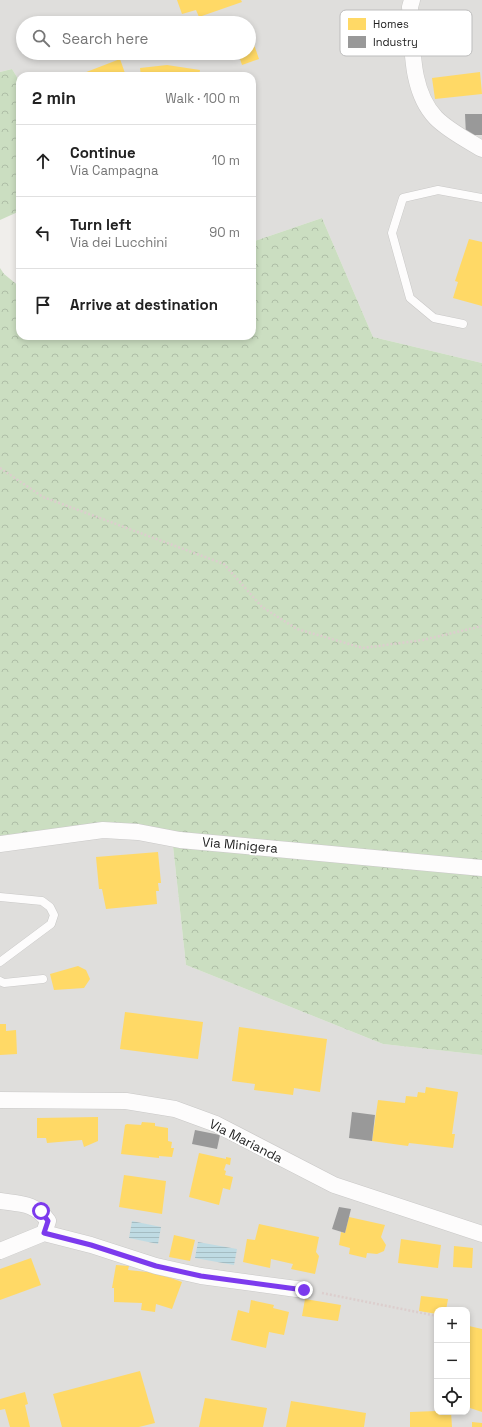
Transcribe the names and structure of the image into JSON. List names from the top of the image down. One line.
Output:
{"streets":{"street":["Via Minigera","Via Marianda"]},"legend":["Homes","Industry"],"page":{"search":"Search here","heading":["2 min","Walk · 100 m"],"list":[["Continue","Via Campagna","10 m"],["Turn left","Via dei Lucchini","90 m"],"Arrive at destination"],"map_buttons":["+","−"]}}
